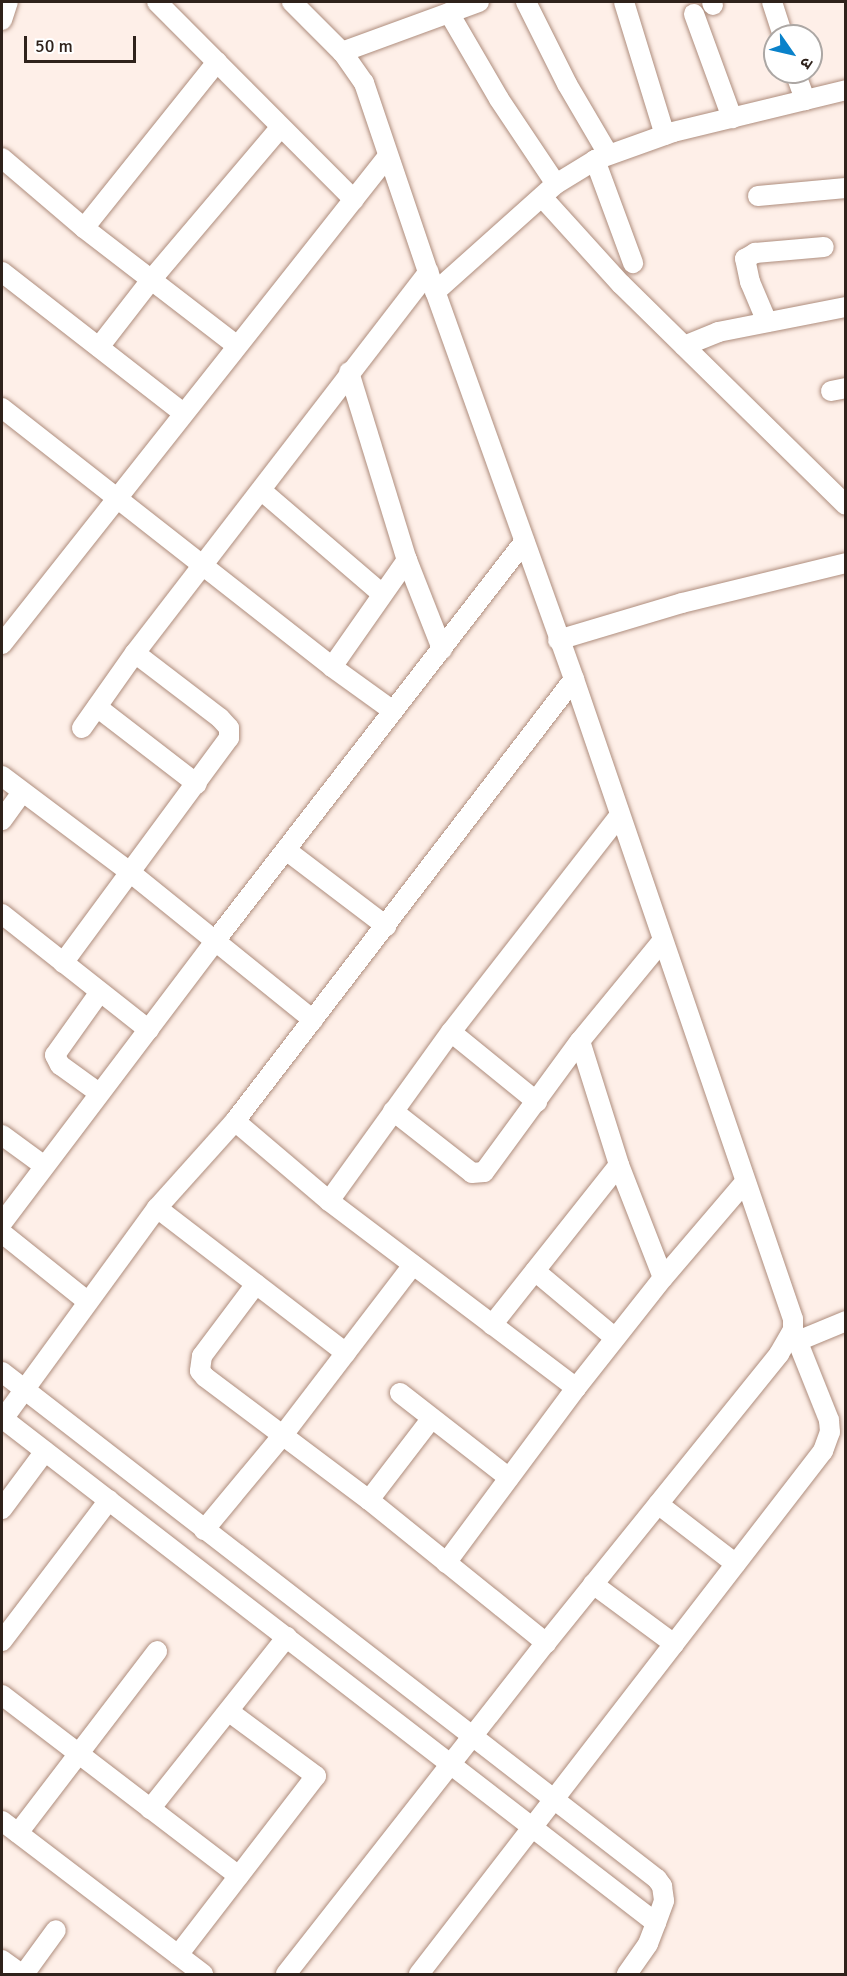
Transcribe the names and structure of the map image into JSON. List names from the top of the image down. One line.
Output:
{"scale_bar":"50 m","north":"bottom right"}
